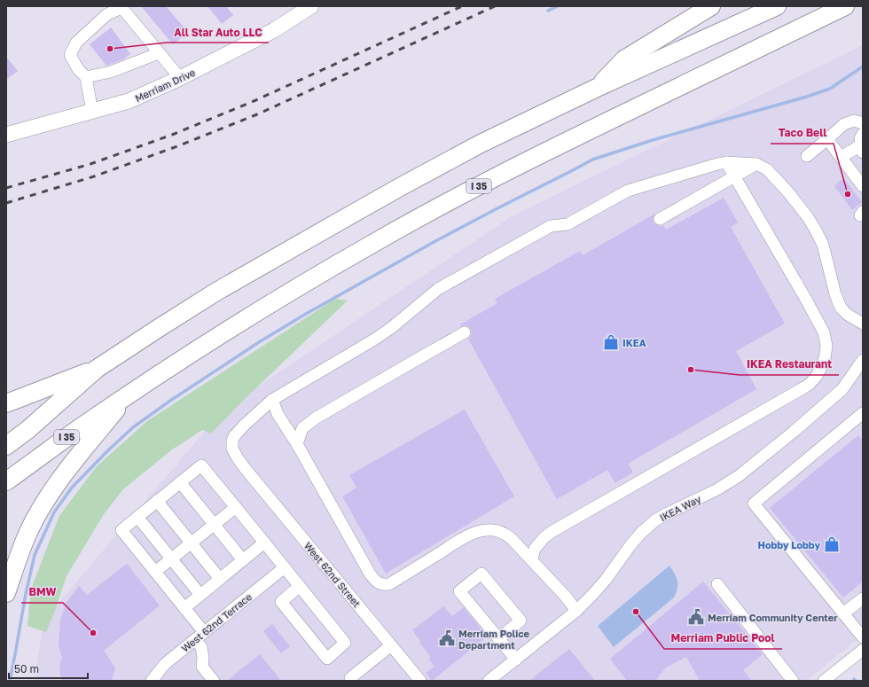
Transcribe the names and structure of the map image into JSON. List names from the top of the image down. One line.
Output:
{"streets":{"highway":["I 35"],"main road":["Merriam Drive"],"street":["IKEA Way","West 62nd Street","West 62nd Terrace"]},"places":{"other":["All Star Auto LLC","Taco Bell","IKEA Restaurant","Merriam Public Pool","BMW"],"shop":["IKEA","Hobby Lobby"],"public building":["Merriam Community Center","Merriam Police Department"]},"scale_bar":"50 m"}
